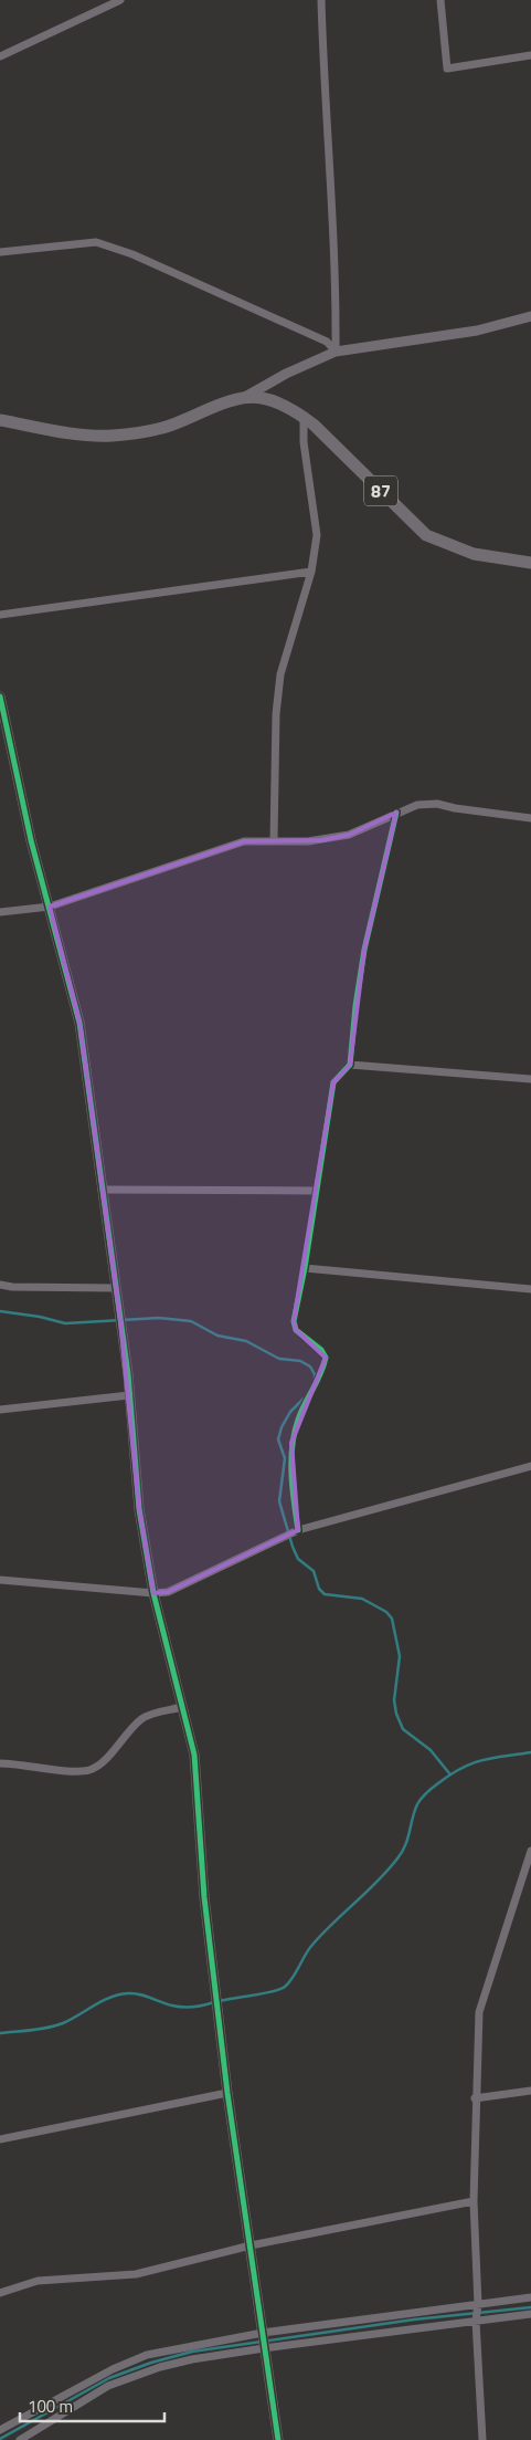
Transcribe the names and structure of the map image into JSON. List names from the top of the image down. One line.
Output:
{"streets":{"main road":["87"]},"scale_bar":"100 m"}
